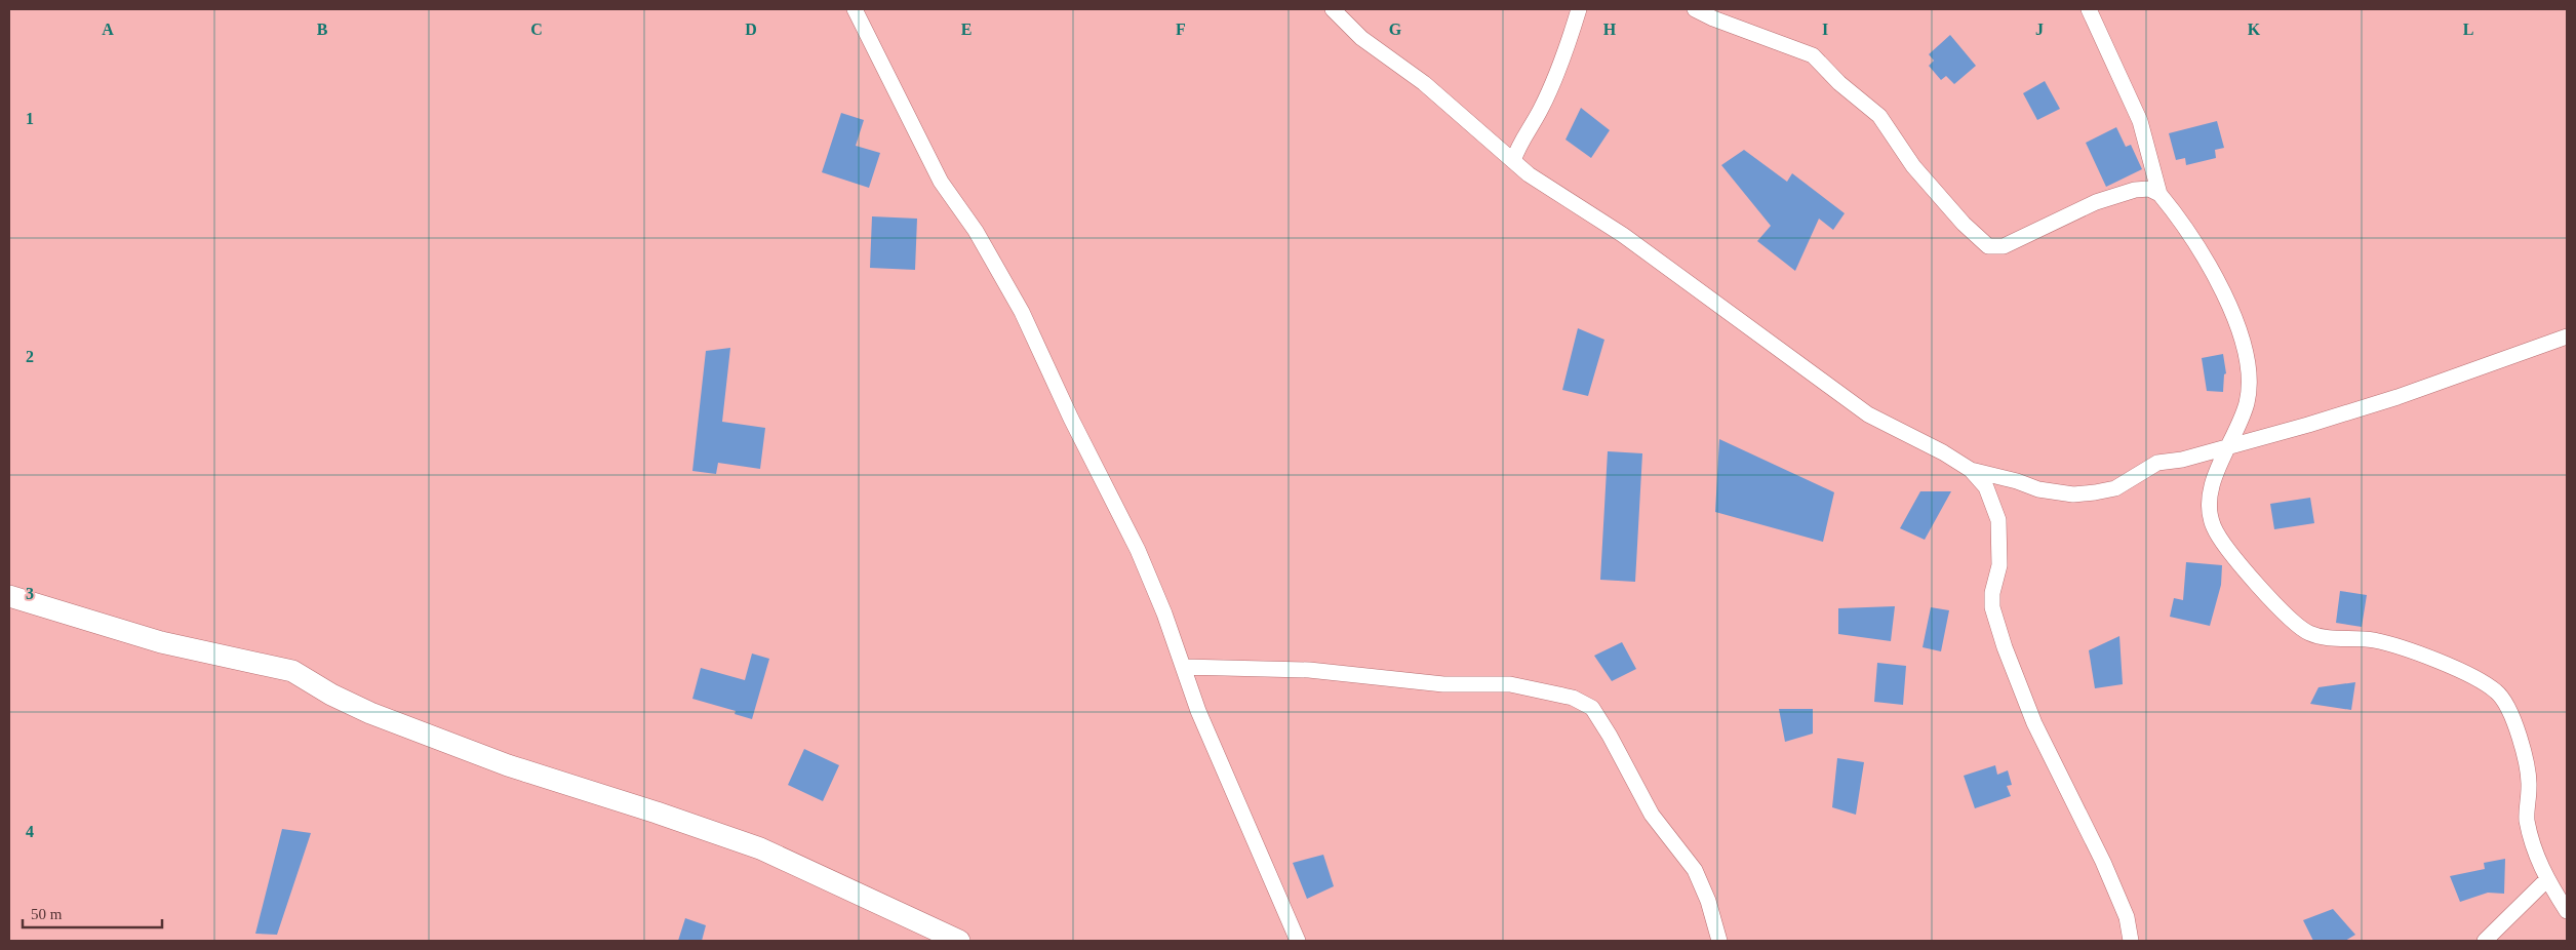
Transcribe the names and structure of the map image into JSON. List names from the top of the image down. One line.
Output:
{"scale_bar":"50 m","grid":{"columns":["A","B","C","D","E","F","G","H","I","J","K","L"],"rows":["1","2","3","4"]}}
